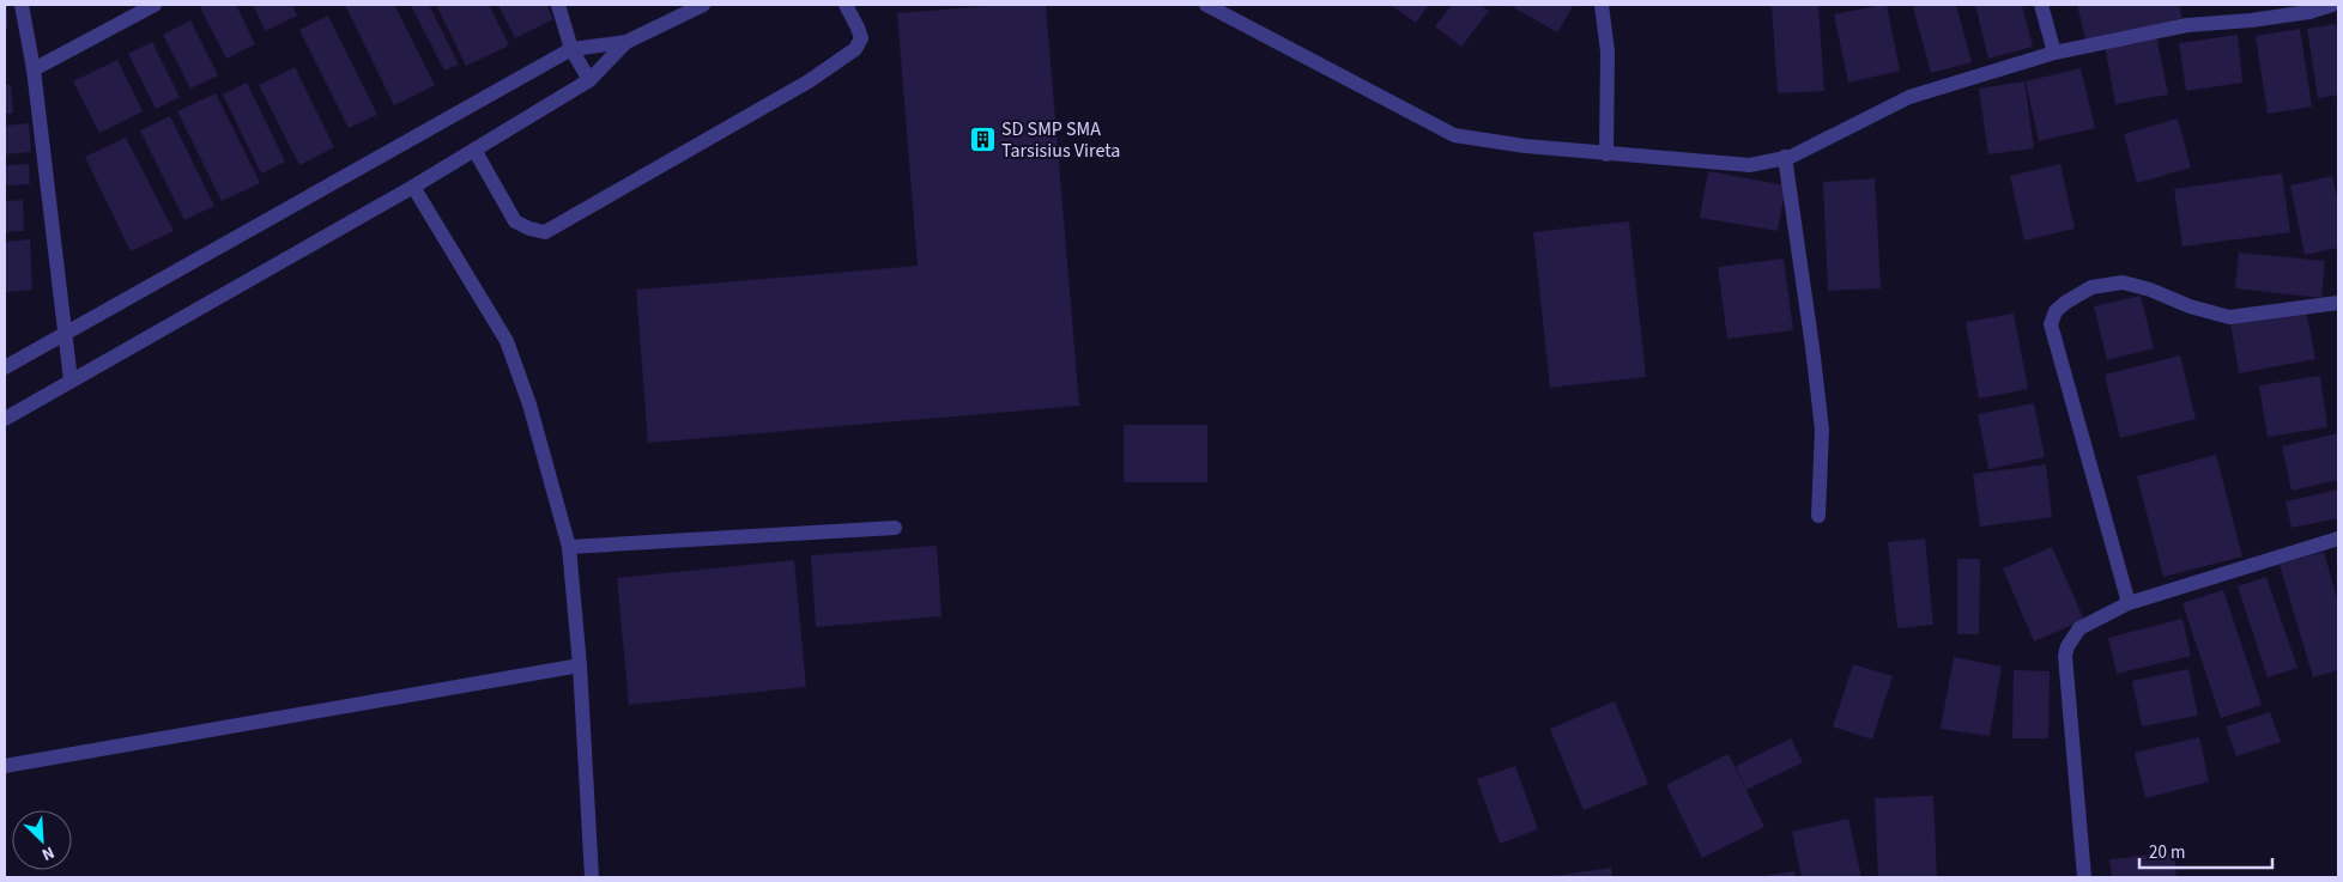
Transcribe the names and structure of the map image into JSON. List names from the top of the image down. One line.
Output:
{"places":{"building":["SD SMP SMA Tarsisius Vireta"]},"scale_bar":"20 m","north":"bottom right"}
